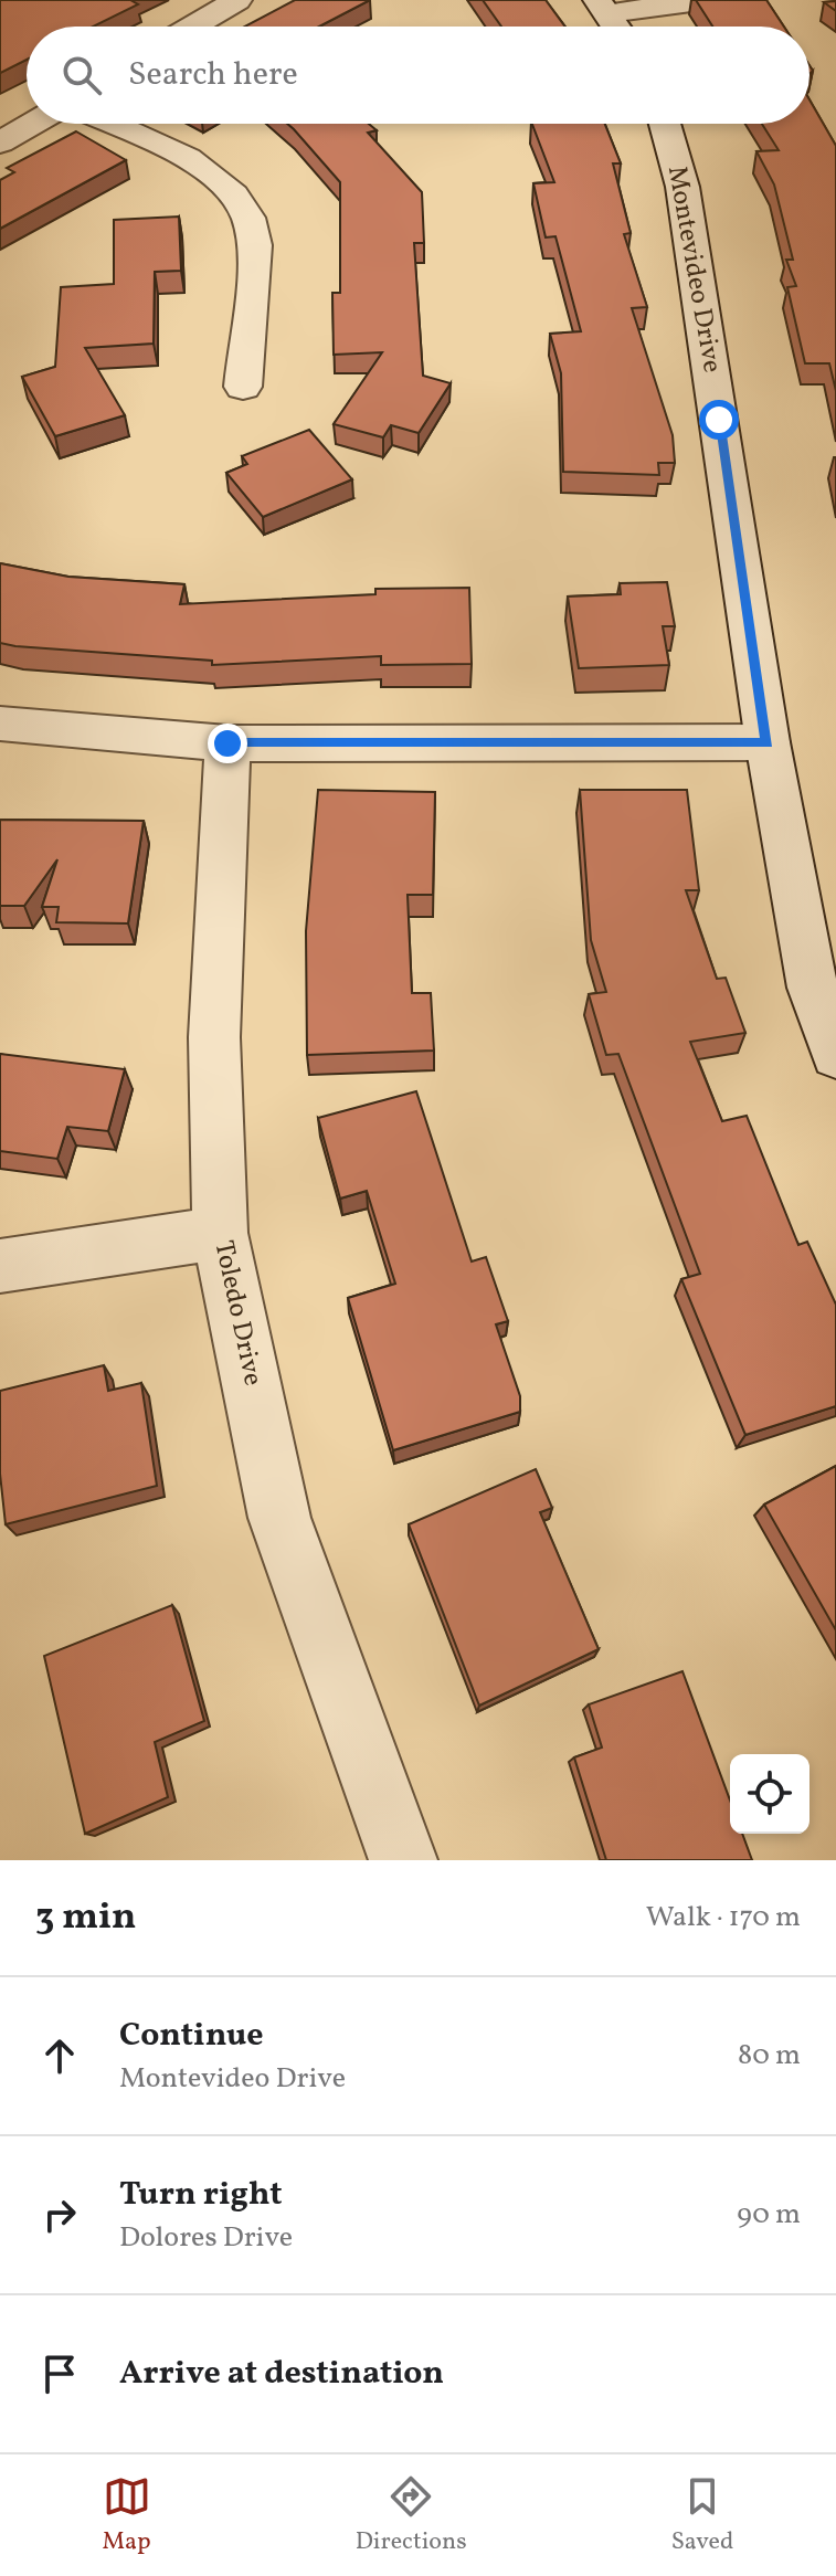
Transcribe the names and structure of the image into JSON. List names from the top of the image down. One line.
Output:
{"streets":{"street":["Montevideo Drive","Toledo Drive"]},"page":{"search":"Search here","heading":["3 min","Walk · 170 m"],"list":[["Continue","Montevideo Drive","80 m"],["Turn right","Dolores Drive","90 m"],"Arrive at destination"],"nav":["Map","Directions","Saved"]}}
